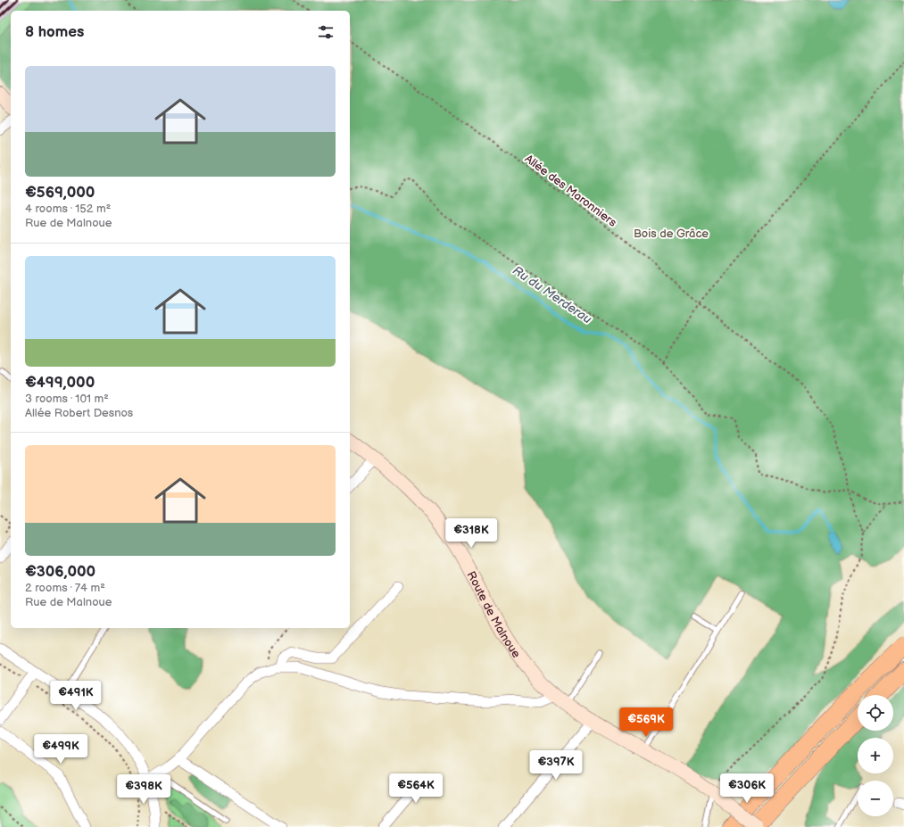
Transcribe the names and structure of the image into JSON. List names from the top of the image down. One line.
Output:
{"streets":{"main road":["Route de Malnoue"],"path":["Allée des Maronniers"]},"water":["Ru du Merderau"],"parks":["Bois de Grâce"],"page":{"heading":"8 homes","list":[{"name":"€569,000","note":"4 rooms · 152 m² · Rue de Malnoue"},{"name":"€499,000","note":"3 rooms · 101 m² · Allée Robert Desnos"},{"name":"€306,000","note":"2 rooms · 74 m² · Rue de Malnoue"}],"price":["€318K","€491K","€569K","€499K","€397K","€564K","€306K","€398K"],"map_buttons":["+","−"]}}
